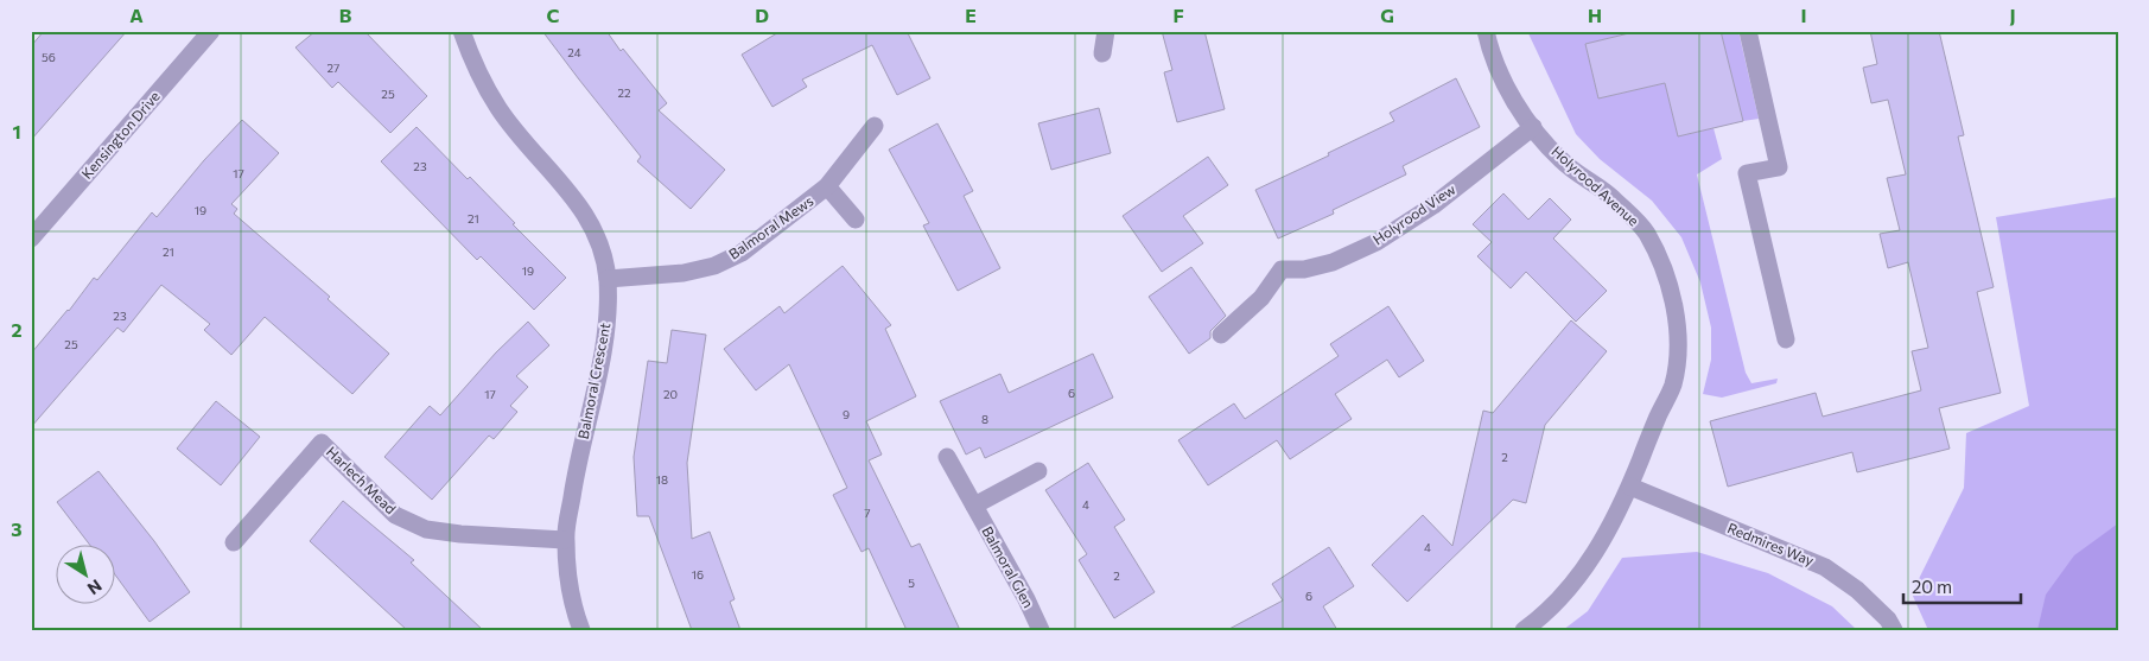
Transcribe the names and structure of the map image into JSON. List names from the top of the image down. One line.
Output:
{"streets":{"street":["Kensington Drive","Holyrood Avenue","Holyrood View","Balmoral Mews","Balmoral Crescent","Harlech Mead","Redmires Way","Balmoral Glen"]},"crossings":[["Holyrood Avenue","Holyrood View"],["Holyrood Avenue","Redmires Way"],["Balmoral Mews","Balmoral Crescent"],["Balmoral Crescent","Harlech Mead"]],"house_numbers":["24","56","27","22","25","23","17","19","21","21","19","23","25","6","17","20","9","8","2","18","4","7","4","16","2","5","6"],"scale_bar":"20 m","north":"bottom right","grid":{"columns":["A","B","C","D","E","F","G","H","I","J"],"rows":["1","2","3"]}}
